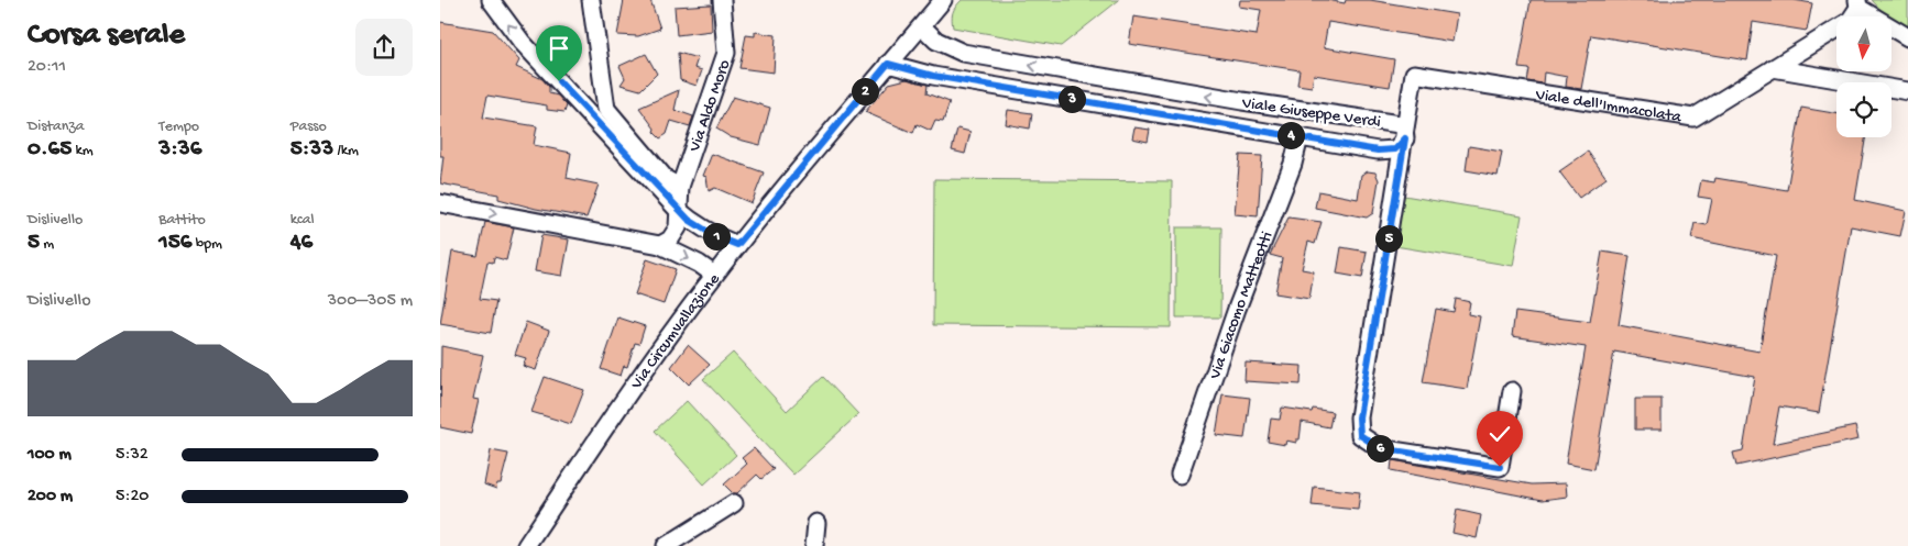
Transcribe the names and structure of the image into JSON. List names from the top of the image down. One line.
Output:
{"streets":{"street":["Viale dell'Immacolata","Via Aldo Moro","Viale Giuseppe Verdi","Via Giacomo Matteotti","Via Circumvallazione"]},"crossings":[["Viale dell'Immacolata","Viale Giuseppe Verdi"],["Viale Giuseppe Verdi","Via Giacomo Matteotti"],["Viale Giuseppe Verdi","Via Circumvallazione"]],"north":"bottom","page":{"heading":["Corsa serale","20:11"],"pins":["2","3","4","1","5","6"],"stats":[["Distanza","0.65 km"],["Tempo","3:36"],["Passo","5:33 /km"],["Dislivello","5 m"],["Battito","156 bpm"],["kcal","46"]],"chart":["Dislivello","300–305 m"],"list":[{"name":"100 m","note":"5:32"},{"name":"200 m","note":"5:20"}]}}
